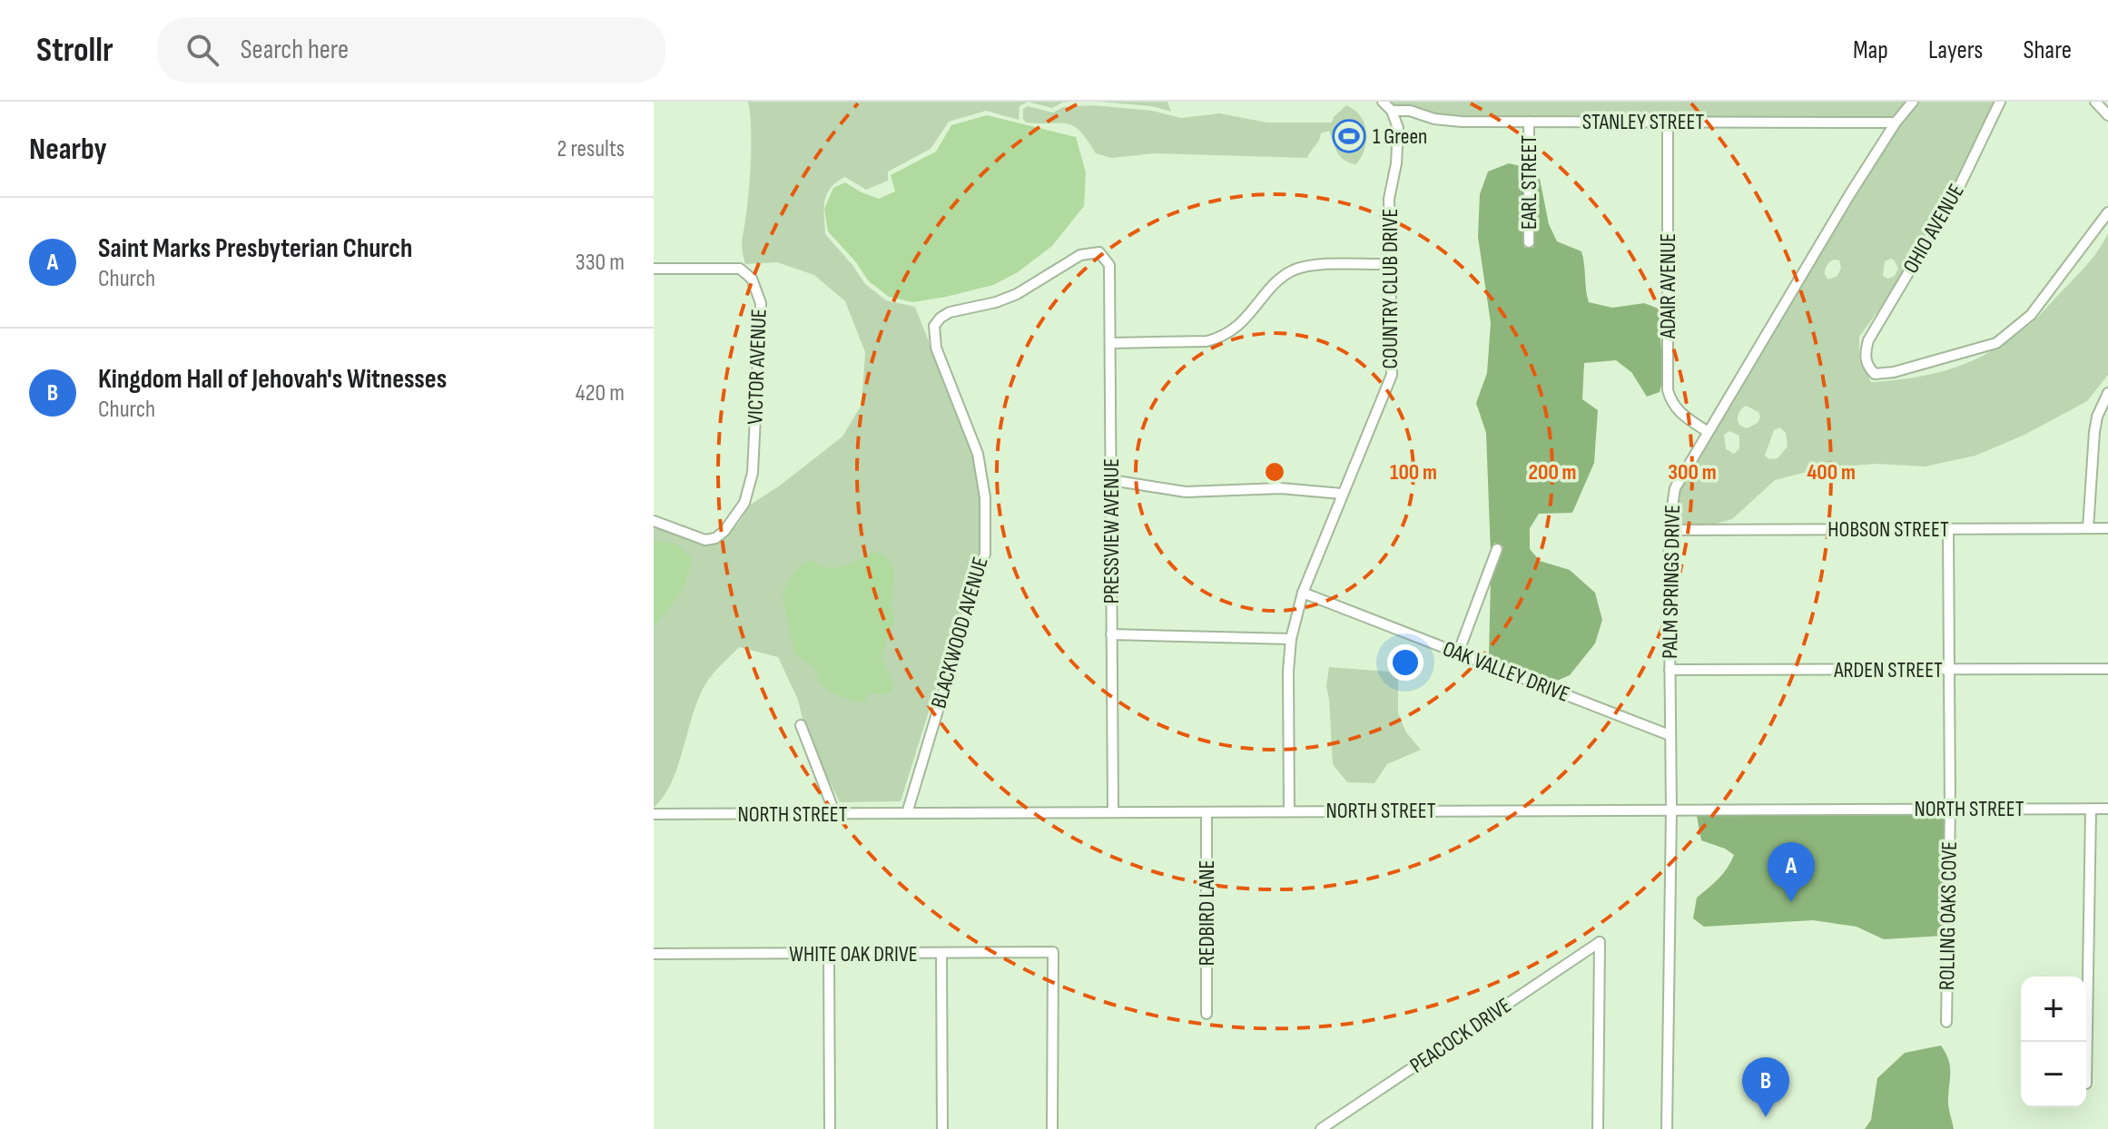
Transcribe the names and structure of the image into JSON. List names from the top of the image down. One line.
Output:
{"streets":{"street":["STANLEY STREET","EARL STREET","OHIO AVENUE","ADAIR AVENUE","COUNTRY CLUB DRIVE","VICTOR AVENUE","HOBSON STREET","PRESSVIEW AVENUE","PALM SPRINGS DRIVE","BLACKWOOD AVENUE","ARDEN STREET","OAK VALLEY DRIVE","NORTH STREET","REDBIRD LANE","ROLLING OAKS COVE","WHITE OAK DRIVE","PEACOCK DRIVE"]},"crossings":[["STANLEY STREET","EARL STREET"],["STANLEY STREET","ADAIR AVENUE"],["STANLEY STREET","COUNTRY CLUB DRIVE"],["STANLEY STREET","PALM SPRINGS DRIVE"],["ADAIR AVENUE","PALM SPRINGS DRIVE"],["COUNTRY CLUB DRIVE","OAK VALLEY DRIVE"],["COUNTRY CLUB DRIVE","NORTH STREET"],["HOBSON STREET","PALM SPRINGS DRIVE"],["HOBSON STREET","ROLLING OAKS COVE"],["PRESSVIEW AVENUE","BLACKWOOD AVENUE"],["PRESSVIEW AVENUE","NORTH STREET"],["PALM SPRINGS DRIVE","ARDEN STREET"],["PALM SPRINGS DRIVE","OAK VALLEY DRIVE"],["PALM SPRINGS DRIVE","NORTH STREET"],["BLACKWOOD AVENUE","NORTH STREET"],["ARDEN STREET","ROLLING OAKS COVE"],["NORTH STREET","REDBIRD LANE"],["NORTH STREET","ROLLING OAKS COVE"]],"places":{"sports":["1 Green"]},"page":{"header":"Strollr","search":"Search here","nav":["Map","Layers","Share"],"heading":["Nearby","2 results"],"list":[{"mark":"A","name":"Saint Marks Presbyterian Church","note":"Church","value":"330 m"},{"mark":"B","name":"Kingdom Hall of Jehovah's Witnesses","note":"Church","value":"420 m"}],"pins":["A","B"],"map_buttons":["+","−"]},"rings":["100 m","200 m","300 m","400 m"]}
